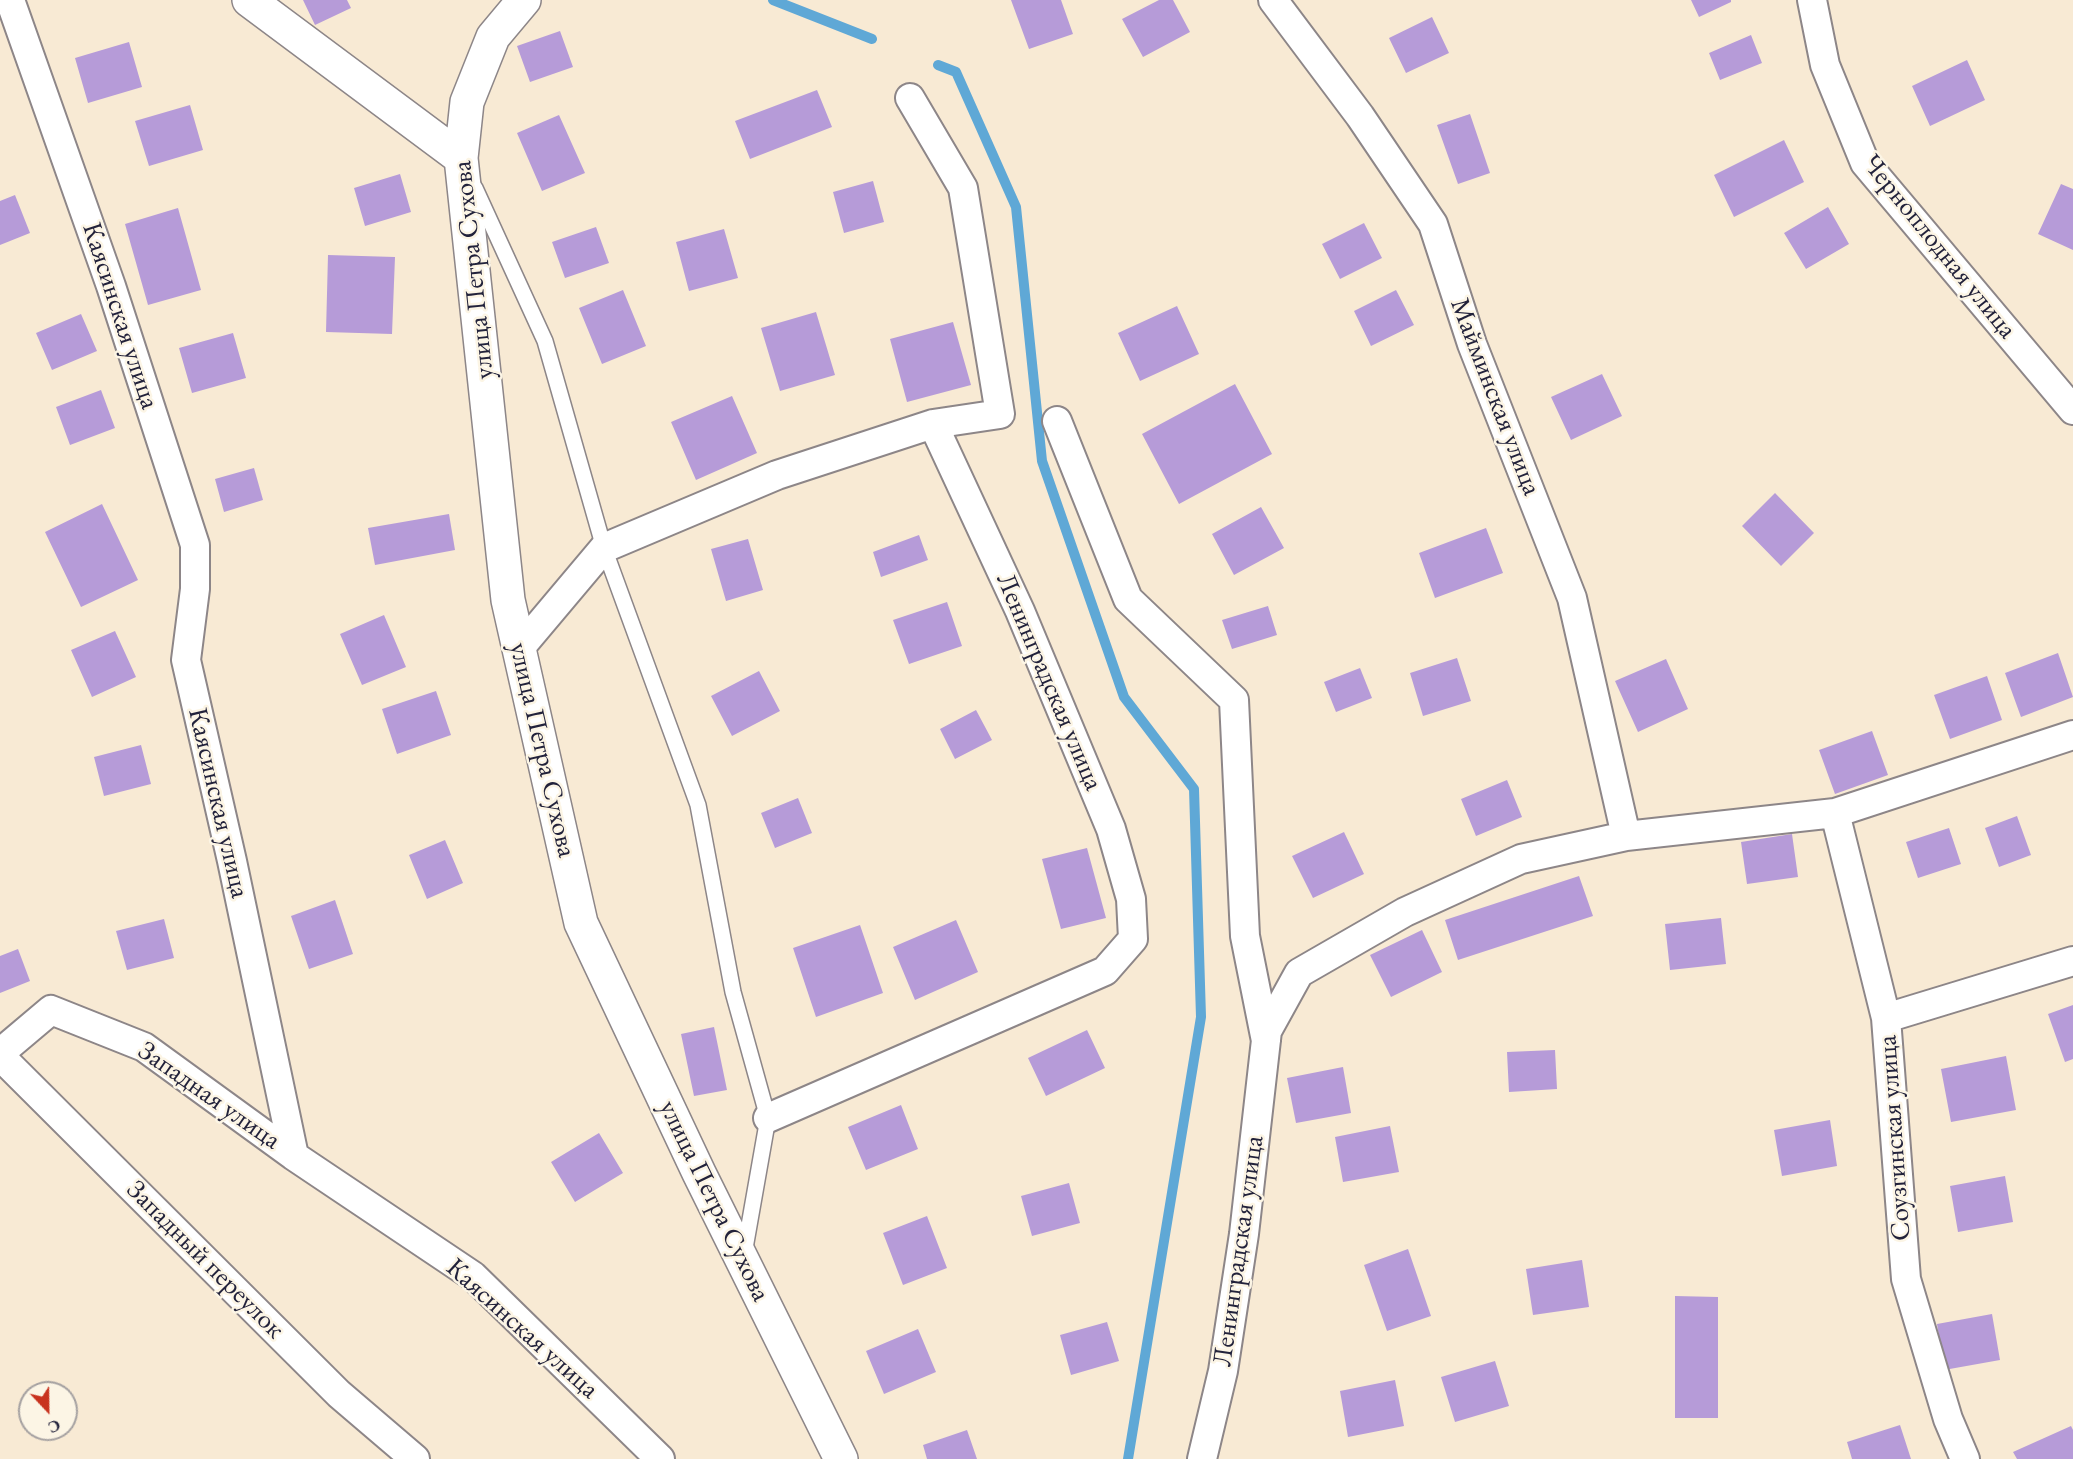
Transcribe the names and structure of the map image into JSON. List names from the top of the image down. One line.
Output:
{"streets":{"street":["Черноплодная улица","улица Петра Сухова","Каясинская улица","Майминская улица","Ленинградская улица","Западная улица","Соузгинская улица","Западный переулок"]},"crossings":[["Каясинская улица","Западная улица"],["Майминская улица","Ленинградская улица"],["Ленинградская улица","Соузгинская улица"],["Западная улица","Западный переулок"]],"north":"bottom"}
